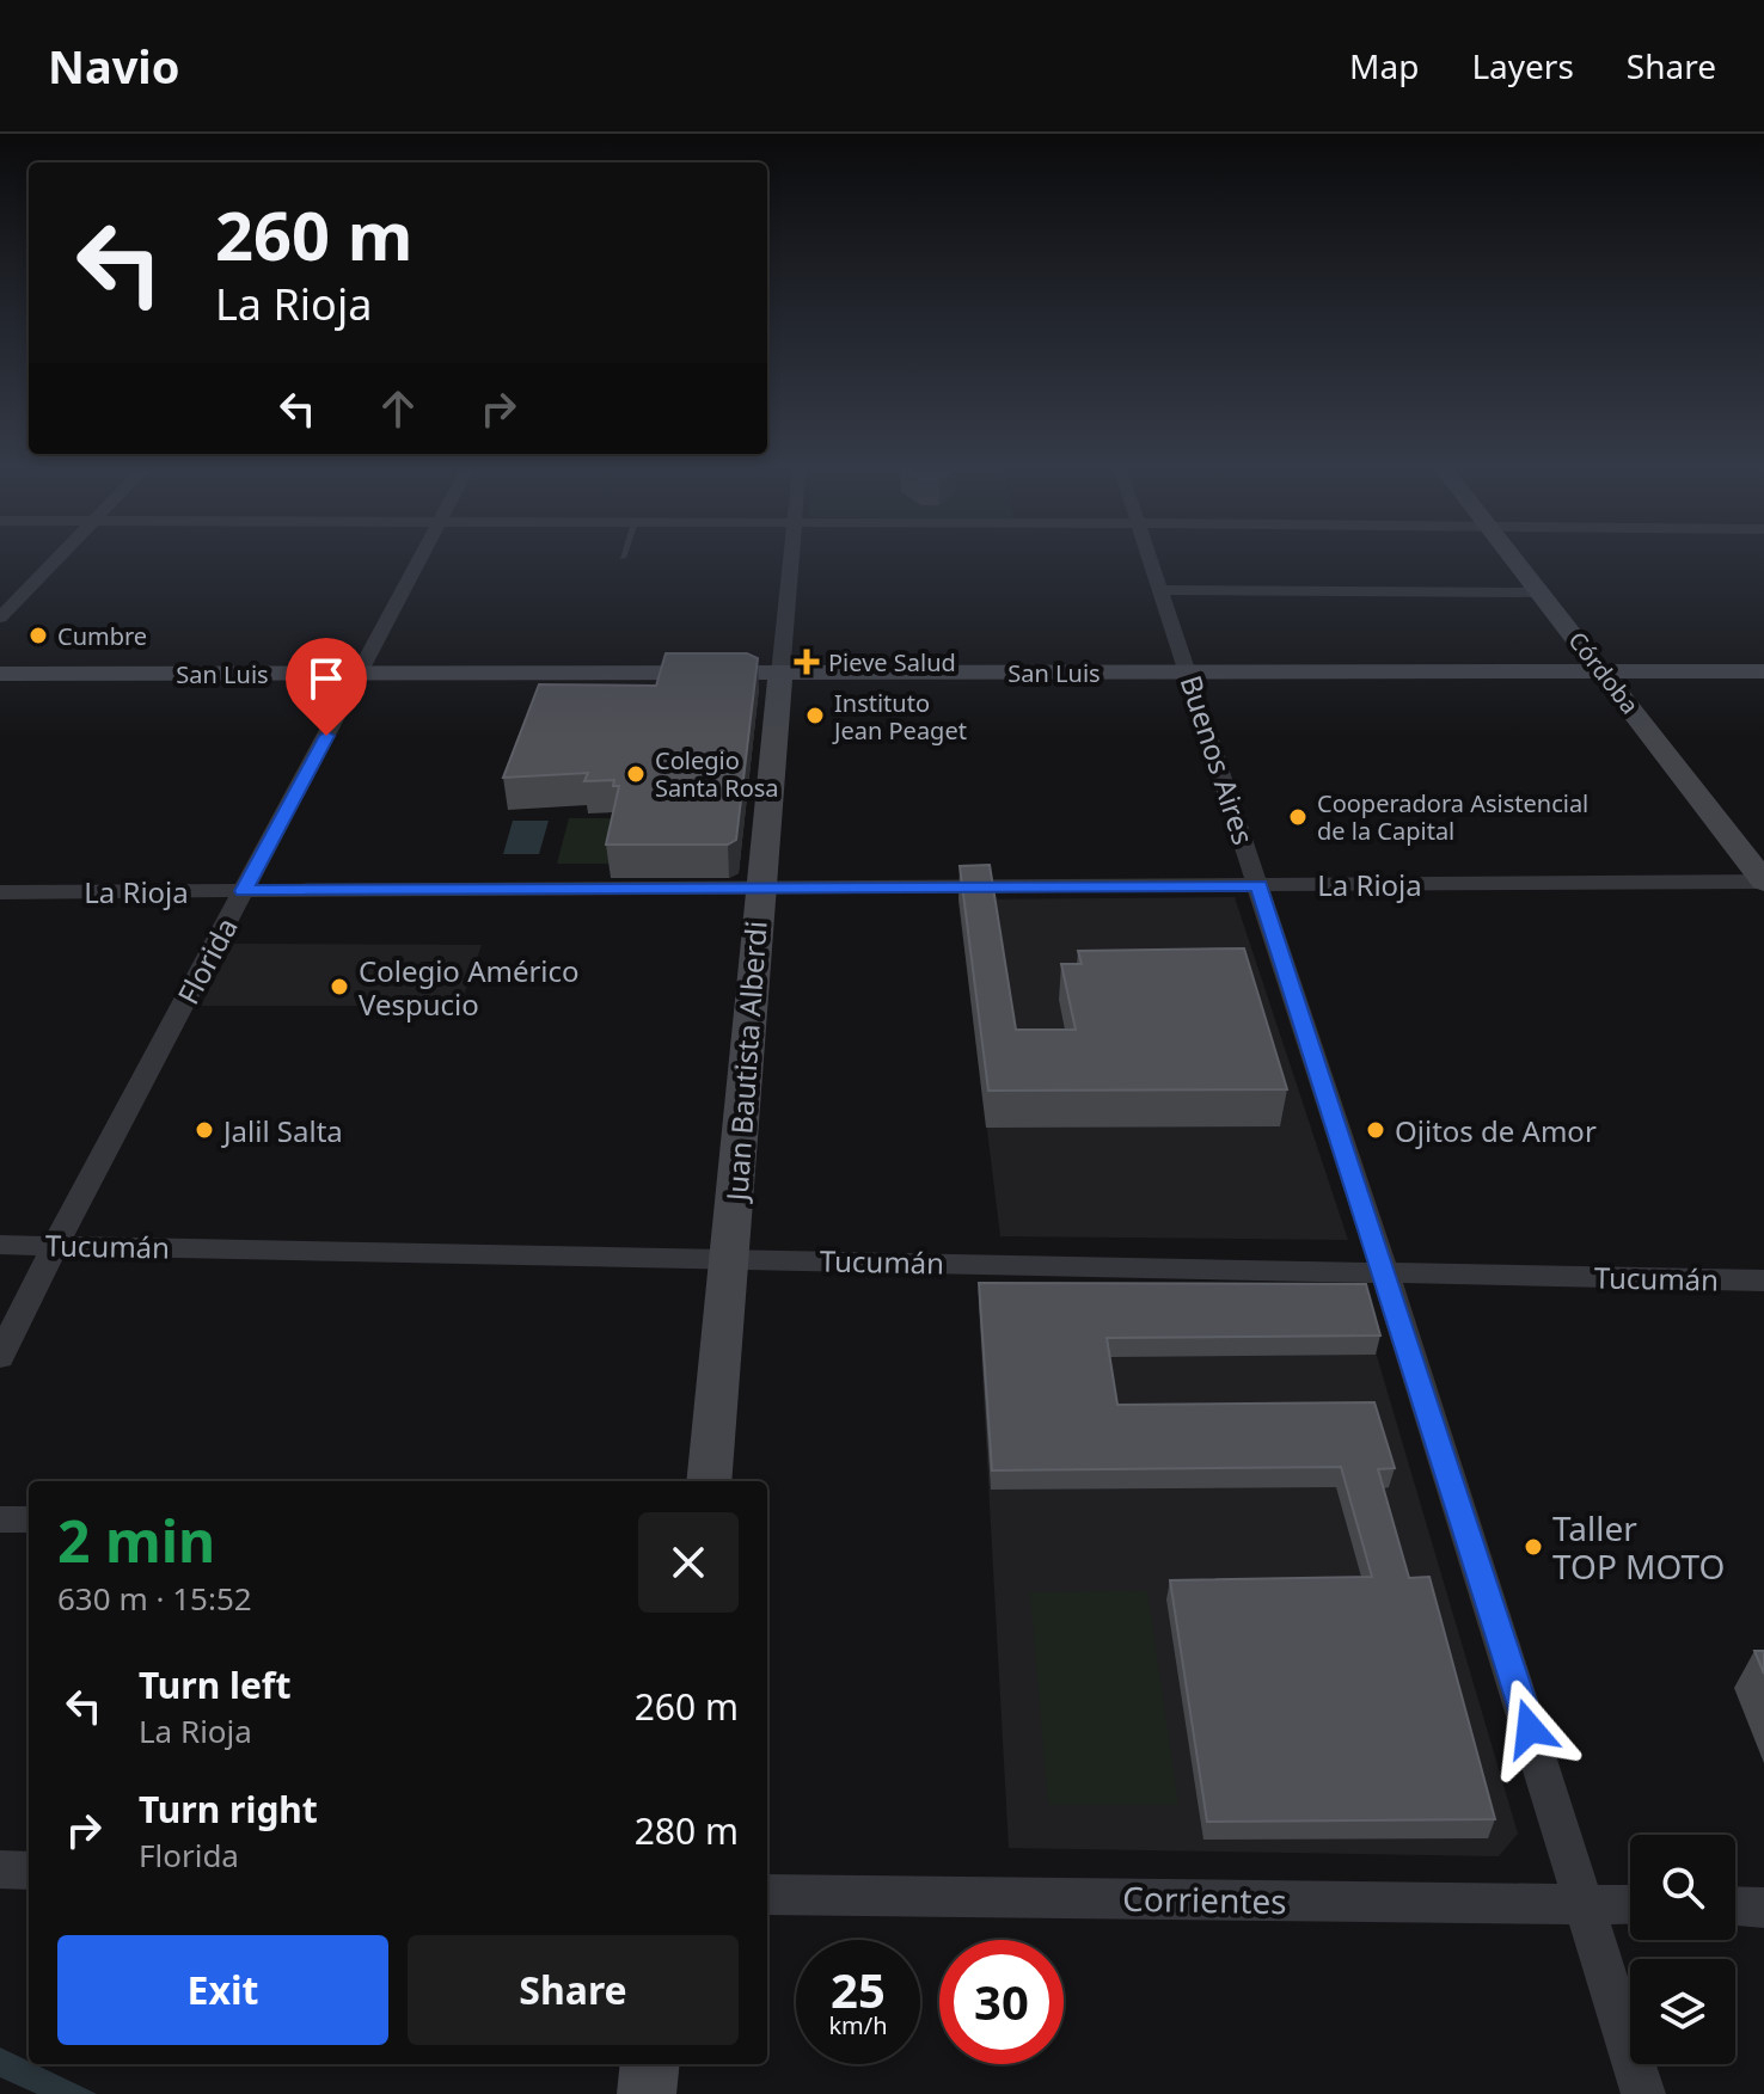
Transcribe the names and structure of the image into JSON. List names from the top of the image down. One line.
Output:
{"streets":{"street":["San Luis","Córdoba","Buenos Aires","La Rioja","Florida","Juan Bautista Alberdi","Tucumán","Corrientes"]},"crossings":[["San Luis","Córdoba"],["San Luis","Buenos Aires"],["San Luis","Florida"],["San Luis","Juan Bautista Alberdi"],["Córdoba","La Rioja"],["Buenos Aires","La Rioja"],["Buenos Aires","Tucumán"],["Buenos Aires","Corrientes"],["La Rioja","Florida"],["La Rioja","Juan Bautista Alberdi"],["Florida","Tucumán"],["Juan Bautista Alberdi","Tucumán"]],"places":{"other":["Cumbre","Instituto Jean Peaget","Colegio Santa Rosa","Cooperadora Asistencial de la Capital","Colegio Américo Vespucio","Jalil Salta","Ojitos de Amor","Taller TOP MOTO"],"health":["Pieve Salud"]},"page":{"header":"Navio","nav":["Map","Layers","Share"],"turn":["260 m","La Rioja"],"heading":["2 min","630 m · 15:52"],"list":[{"name":"Turn left","note":"La Rioja","value":"260 m"},{"name":"Turn right","note":"Florida","value":"280 m"}],"buttons":["Exit","Share"],"speed":"25 km/h","limit":"30"}}
